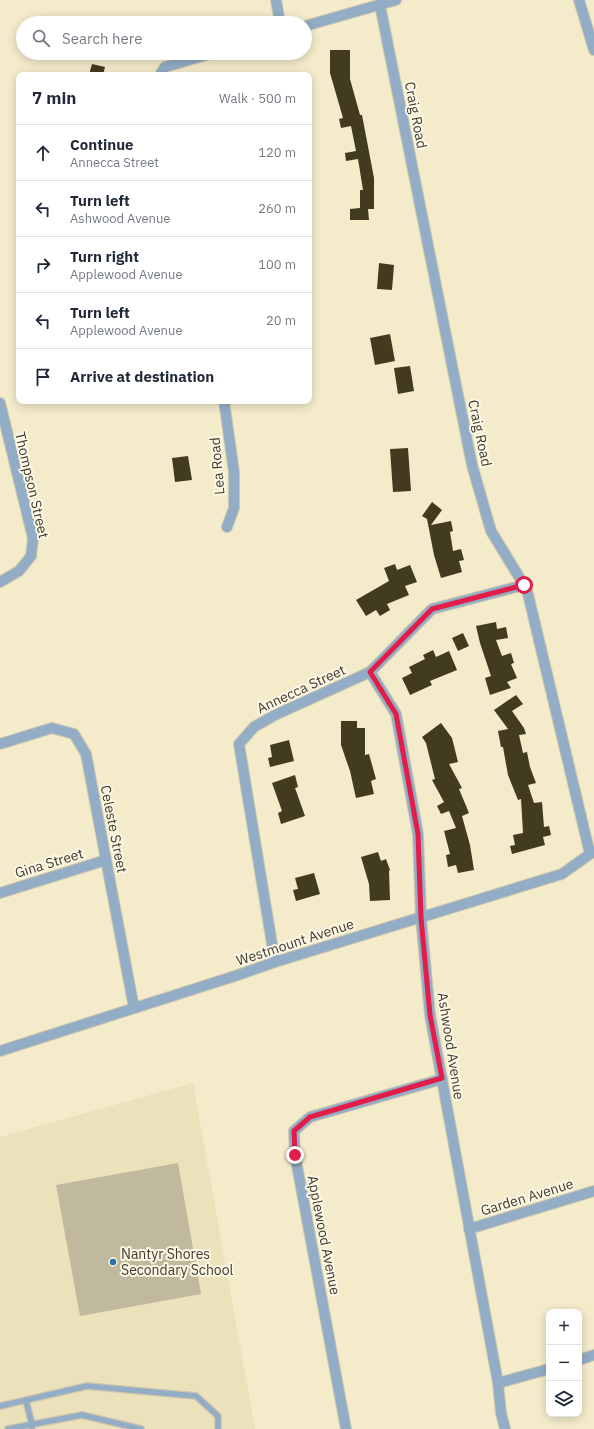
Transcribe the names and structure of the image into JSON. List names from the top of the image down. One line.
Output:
{"streets":{"street":["Craig Road","Lea Road","Thompson Street","Annecca Street","Celeste Street","Gina Street","Westmount Avenue","Ashwood Avenue","Garden Avenue","Applewood Avenue"]},"crossings":[["Craig Road","Annecca Street"],["Craig Road","Westmount Avenue"],["Annecca Street","Westmount Avenue"],["Annecca Street","Ashwood Avenue"],["Celeste Street","Gina Street"],["Celeste Street","Westmount Avenue"],["Westmount Avenue","Ashwood Avenue"],["Ashwood Avenue","Garden Avenue"],["Ashwood Avenue","Applewood Avenue"]],"places":["Nantyr Shores Secondary School"],"page":{"search":"Search here","heading":["7 min","Walk · 500 m"],"list":[["Continue","Annecca Street","120 m"],["Turn left","Ashwood Avenue","260 m"],["Turn right","Applewood Avenue","100 m"],["Turn left","Applewood Avenue","20 m"],"Arrive at destination"],"map_buttons":["+","−"]}}
